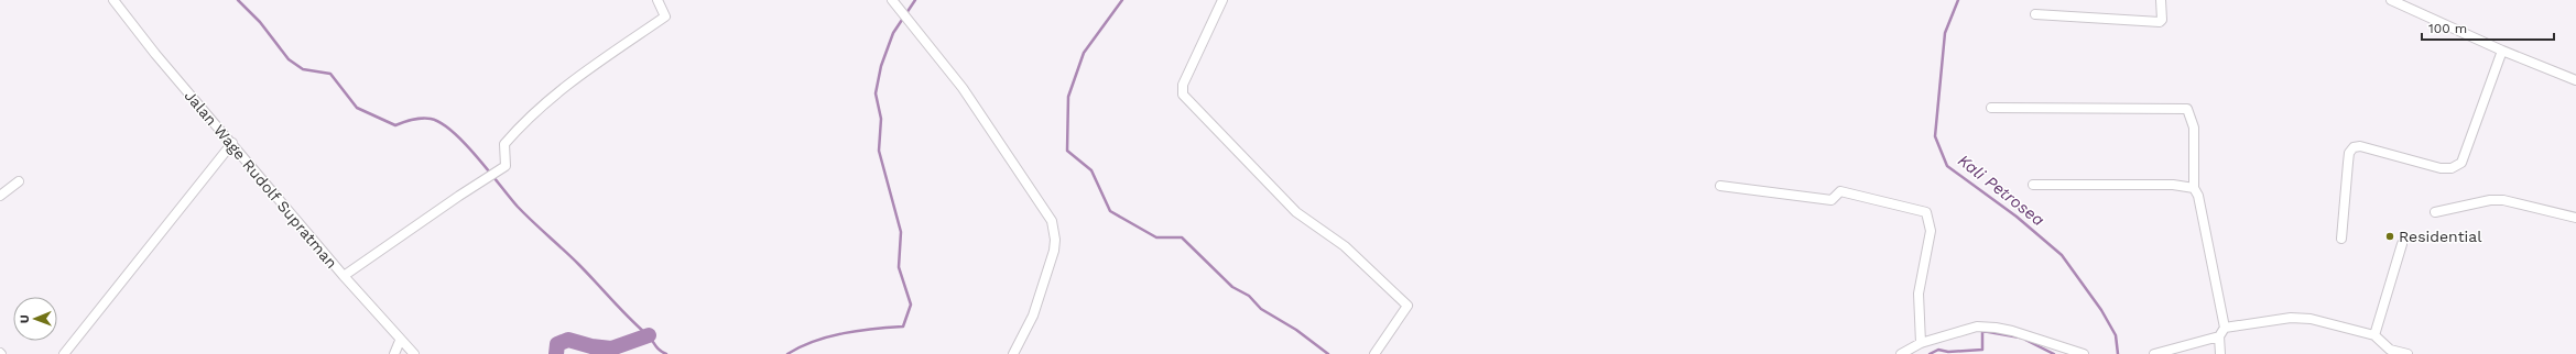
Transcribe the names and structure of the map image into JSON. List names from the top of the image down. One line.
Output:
{"streets":{"street":["Jalan Wage Rudolf Supratman"]},"water":["Kali Petrosea"],"places":["Residential"],"scale_bar":"100 m","north":"left"}
